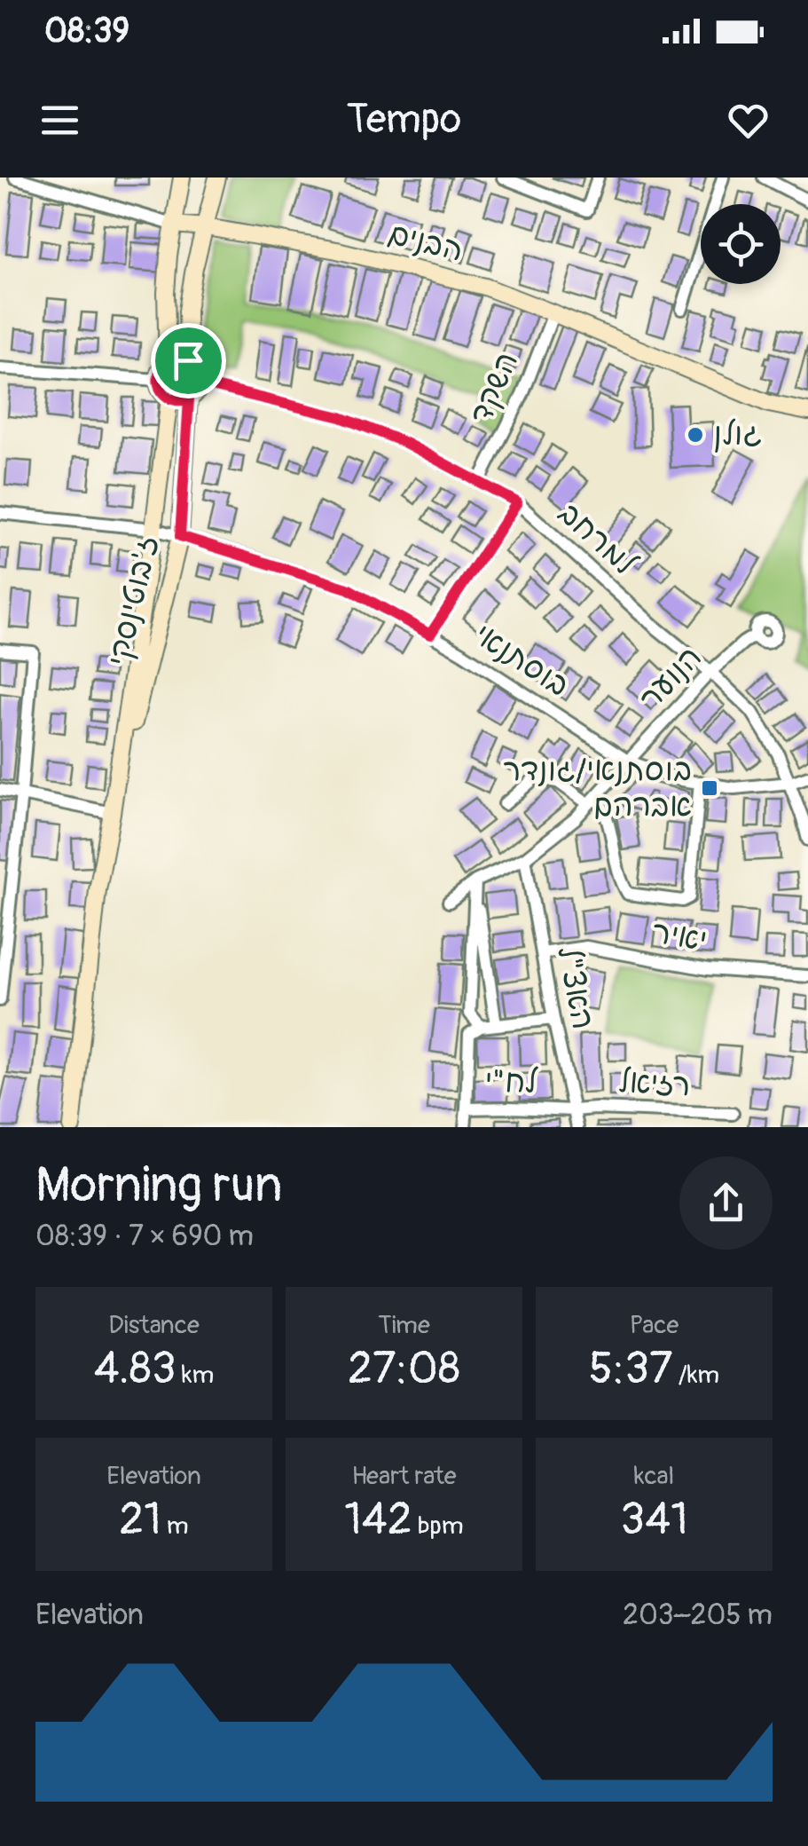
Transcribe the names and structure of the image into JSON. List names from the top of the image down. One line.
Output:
{"streets":{"street":["הבנים","השקד","למרחב","ז'בוטינסקי","בוסתנאי","הנוער","יאיר","האצ\"ל","לח\"י","רזיאל"]},"crossings":[["הבנים","השקד"],["השקד","למרחב"],["למרחב","ז'בוטינסקי"],["למרחב","בוסתנאי"],["למרחב","הנוער"],["ז'בוטינסקי","בוסתנאי"],["בוסתנאי","הנוער"],["הנוער","האצ\"ל"],["יאיר","האצ\"ל"],["האצ\"ל","לח\"י"],["האצ\"ל","רזיאל"],["לח\"י","רזיאל"]],"places":{"other":["גולן"],"transit":["בוסתנאי/גונדר אברהם"]},"page":{"status":"08:39","header":"Tempo","heading":["Morning run","08:39 · 7 × 690 m"],"stats":[["Distance","4.83 km"],["Time","27:08"],["Pace","5:37 /km"],["Elevation","21 m"],["Heart rate","142 bpm"],["kcal","341"]],"chart":["Elevation","203–205 m"]}}
